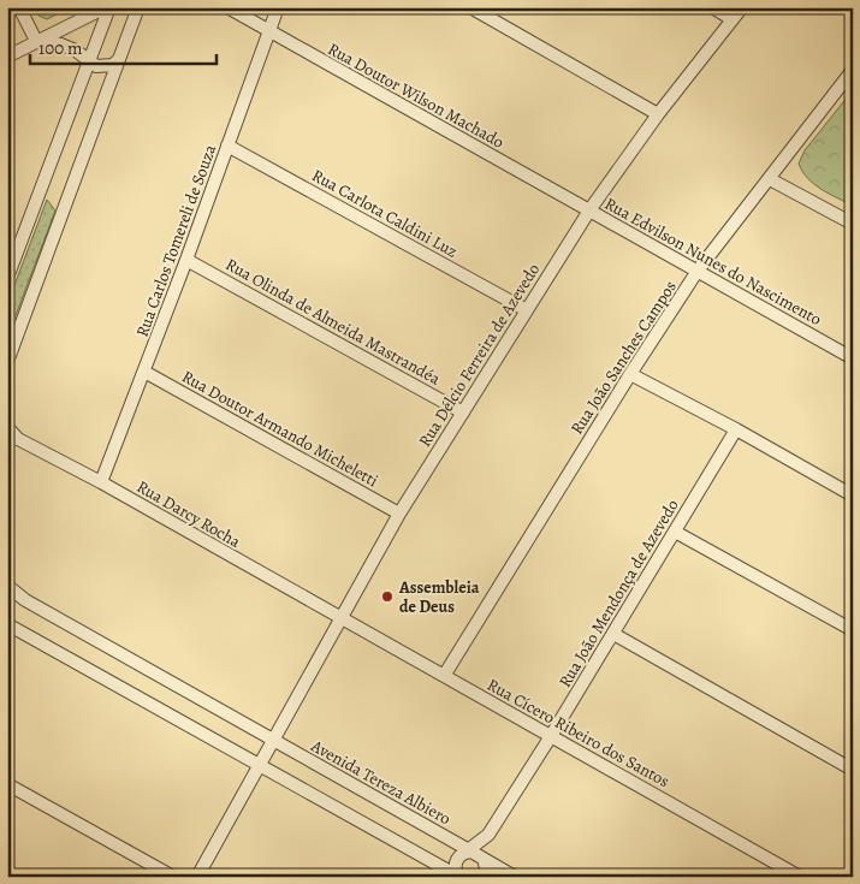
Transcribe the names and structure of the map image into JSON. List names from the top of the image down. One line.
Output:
{"streets":{"street":["Rua Doutor Wilson Machado","Rua Carlota Caldini Luz","Rua Carlos Tomereli de Souza","Rua Edvilson Nunes do Nascimento","Rua Olinda de Almeida Mastrandéa","Rua Délcio Ferreira de Azevedo","Rua João Sanches Campos","Rua Doutor Armando Micheletti","Rua Darcy Rocha","Rua João Mendonça de Azevedo","Rua Cícero Ribeiro dos Santos","Avenida Tereza Albiero"]},"crossings":[["Rua Doutor Wilson Machado","Rua Carlos Tomereli de Souza"],["Rua Doutor Wilson Machado","Rua Edvilson Nunes do Nascimento"],["Rua Doutor Wilson Machado","Rua Délcio Ferreira de Azevedo"],["Rua Carlota Caldini Luz","Rua Carlos Tomereli de Souza"],["Rua Carlota Caldini Luz","Rua Délcio Ferreira de Azevedo"],["Rua Carlos Tomereli de Souza","Rua Olinda de Almeida Mastrandéa"],["Rua Carlos Tomereli de Souza","Rua Doutor Armando Micheletti"],["Rua Carlos Tomereli de Souza","Rua Darcy Rocha"],["Rua Edvilson Nunes do Nascimento","Rua Délcio Ferreira de Azevedo"],["Rua Edvilson Nunes do Nascimento","Rua João Sanches Campos"],["Rua Olinda de Almeida Mastrandéa","Rua Délcio Ferreira de Azevedo"],["Rua Délcio Ferreira de Azevedo","Rua Doutor Armando Micheletti"],["Rua Délcio Ferreira de Azevedo","Rua Darcy Rocha"],["Rua Délcio Ferreira de Azevedo","Rua Cícero Ribeiro dos Santos"],["Rua Délcio Ferreira de Azevedo","Avenida Tereza Albiero"],["Rua João Sanches Campos","Rua Cícero Ribeiro dos Santos"],["Rua Darcy Rocha","Rua Cícero Ribeiro dos Santos"],["Rua João Mendonça de Azevedo","Rua Cícero Ribeiro dos Santos"],["Rua João Mendonça de Azevedo","Avenida Tereza Albiero"]],"places":["Assembleia de Deus"],"scale_bar":"100 m"}
